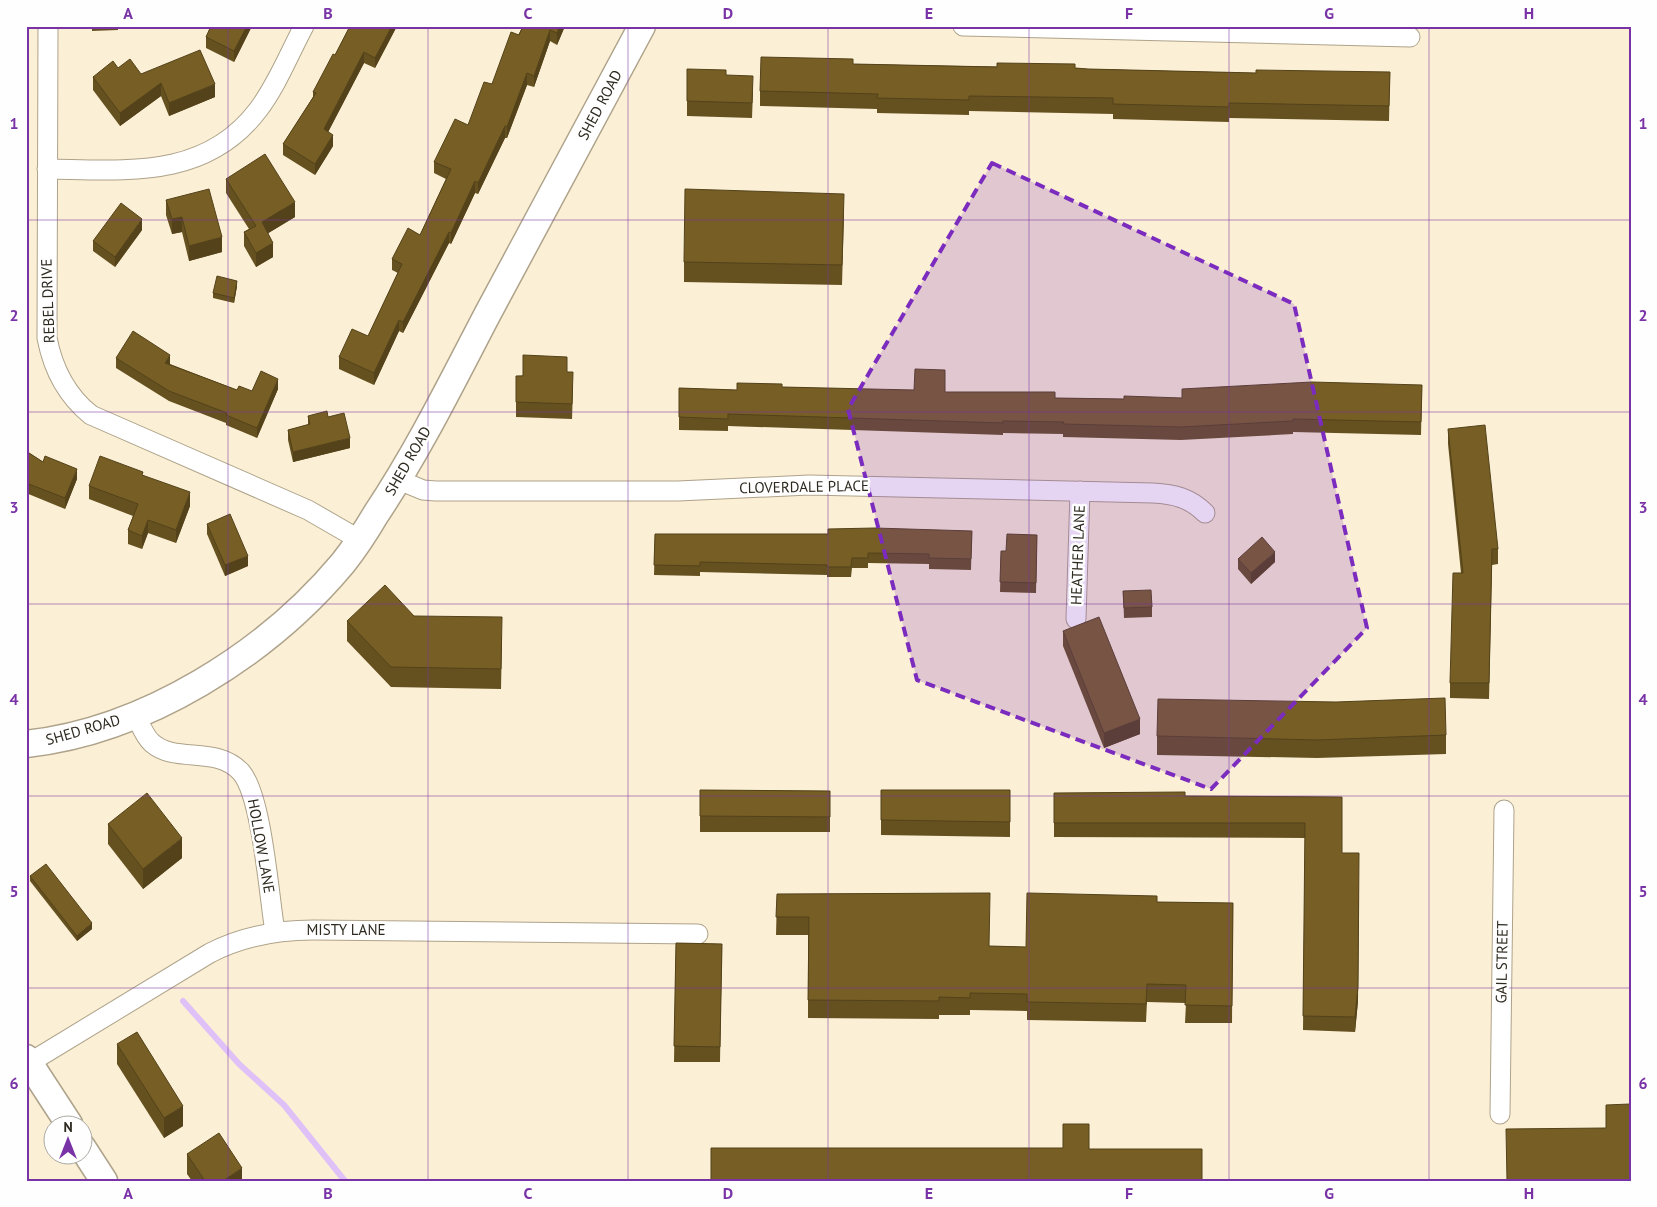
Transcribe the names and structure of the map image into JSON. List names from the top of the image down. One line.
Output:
{"streets":{"street":["SHED ROAD","REBEL DRIVE","CLOVERDALE PLACE","HEATHER LANE","HOLLOW LANE","MISTY LANE","GAIL STREET"]},"crossings":[["SHED ROAD","REBEL DRIVE"],["SHED ROAD","CLOVERDALE PLACE"],["SHED ROAD","HOLLOW LANE"],["CLOVERDALE PLACE","HEATHER LANE"],["HOLLOW LANE","MISTY LANE"]],"north":"top","grid":{"columns":["A","B","C","D","E","F","G","H"],"rows":["1","2","3","4","5","6"]}}
